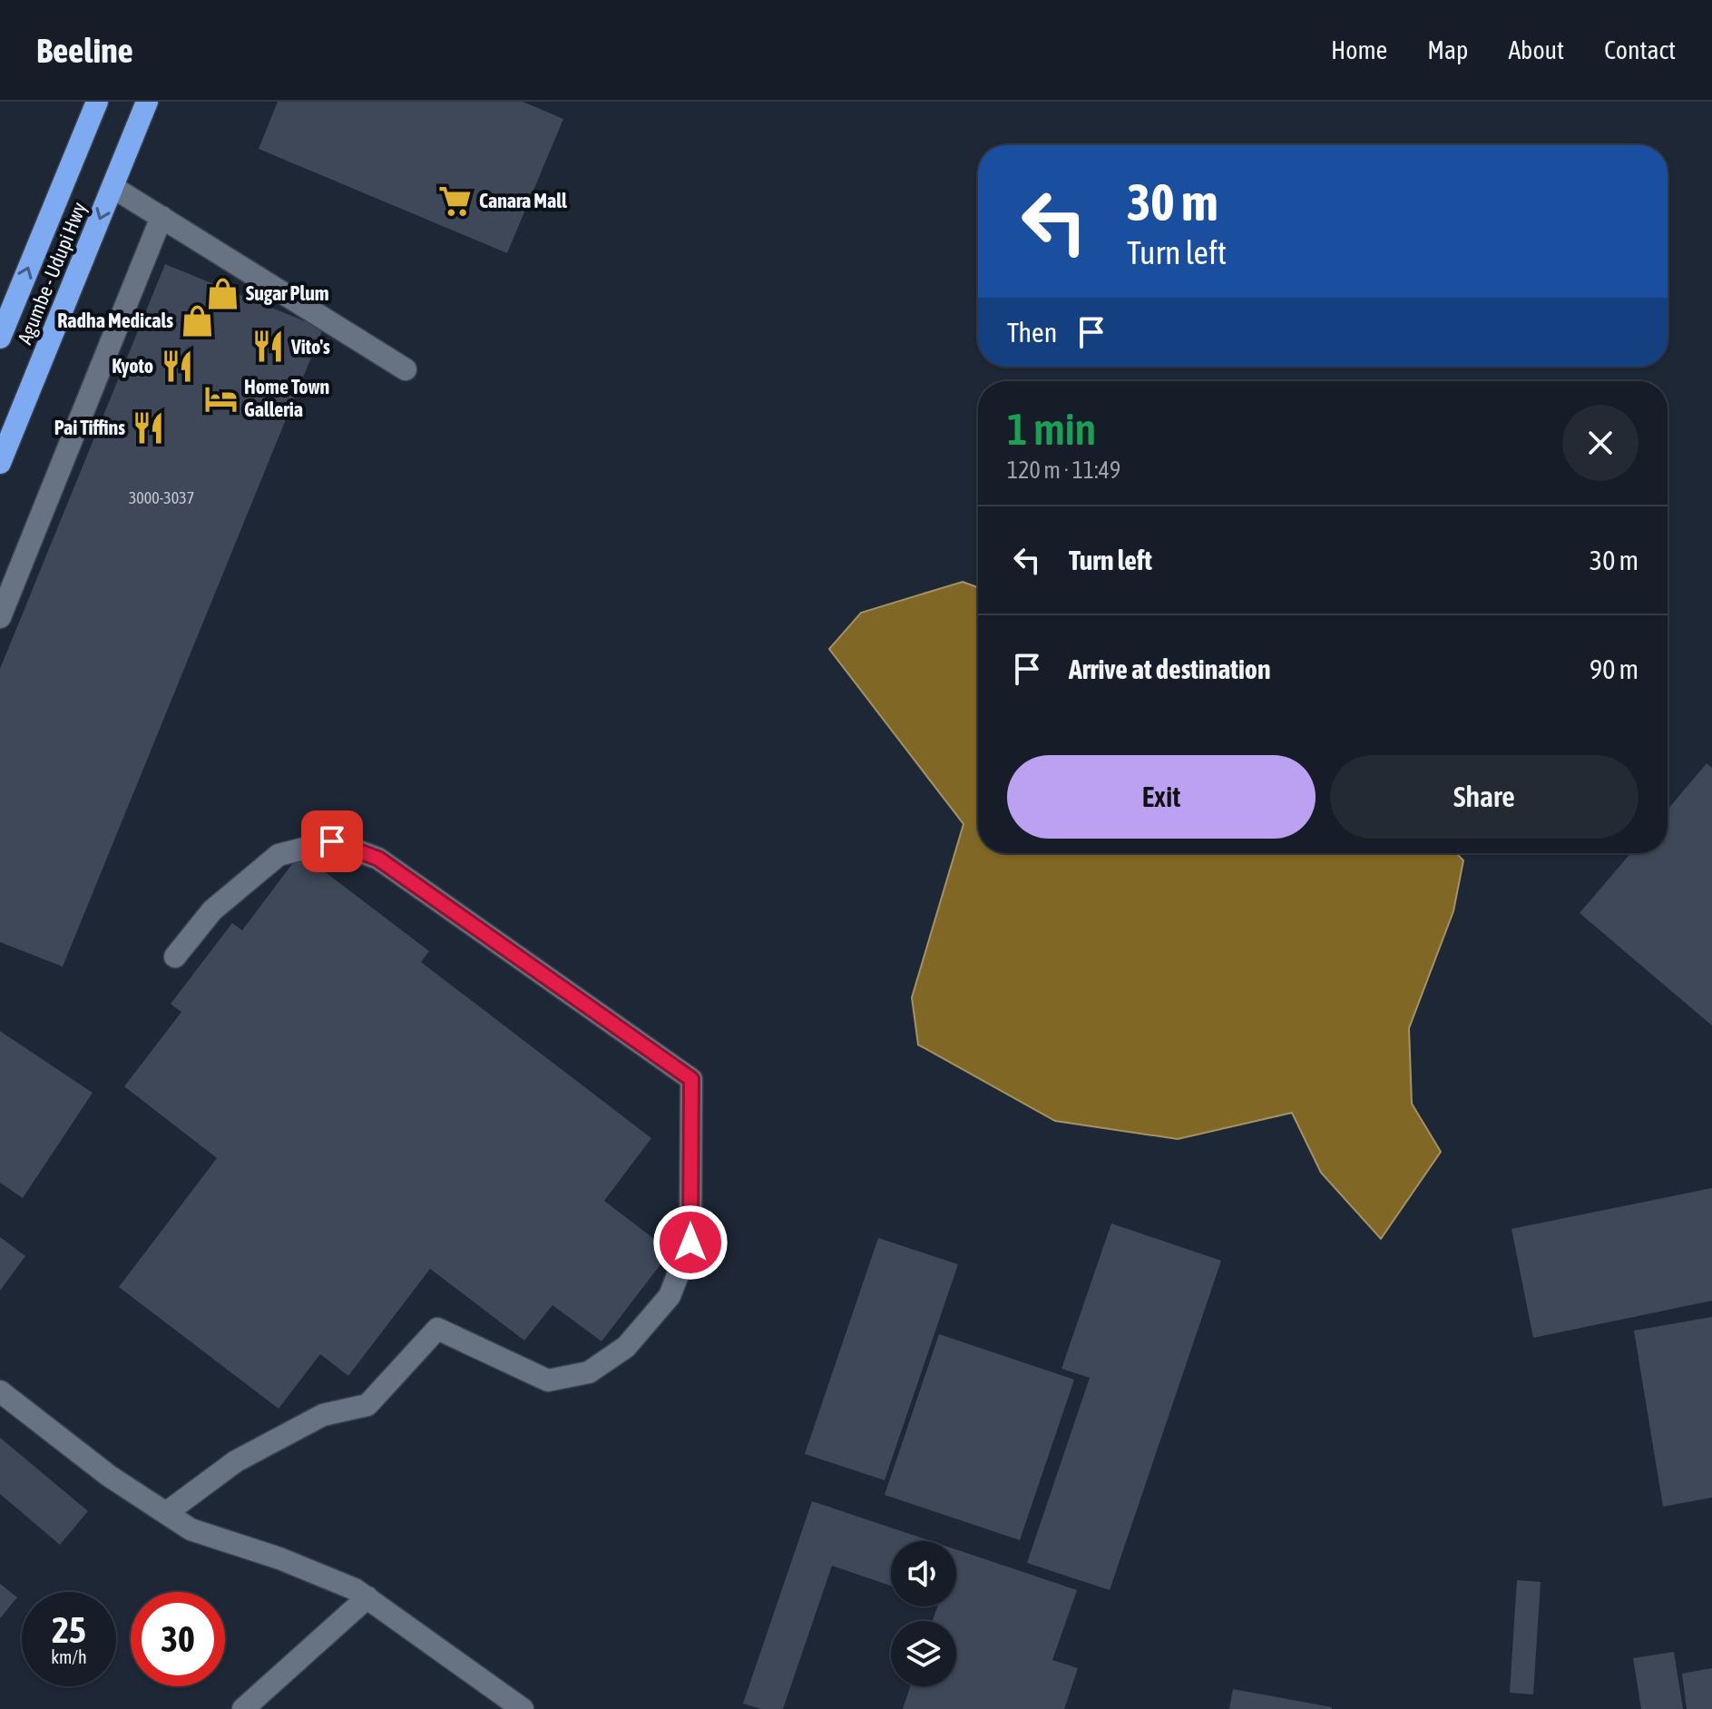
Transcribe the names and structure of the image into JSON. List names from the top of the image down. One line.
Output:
{"streets":{"highway":["Agumbe - Udupi Hwy"]},"places":{"supermarket":["Canara Mall"],"shop":["Sugar Plum","Radha Medicals"],"restaurant":["Vito's","Kyoto","Pai Tiffins"],"hotel":["Home Town Galleria"]},"house_numbers":["3000-3037"],"page":{"header":"Beeline","nav":["Home","Map","About","Contact"],"turn":["30 m","Turn left"],"then":"Then","heading":["1 min","120 m · 11:49"],"list":[{"name":"Turn left","value":"30 m"},{"name":"Arrive at destination","value":"90 m"}],"buttons":["Exit","Share"],"speed":"25 km/h","limit":"30"}}
